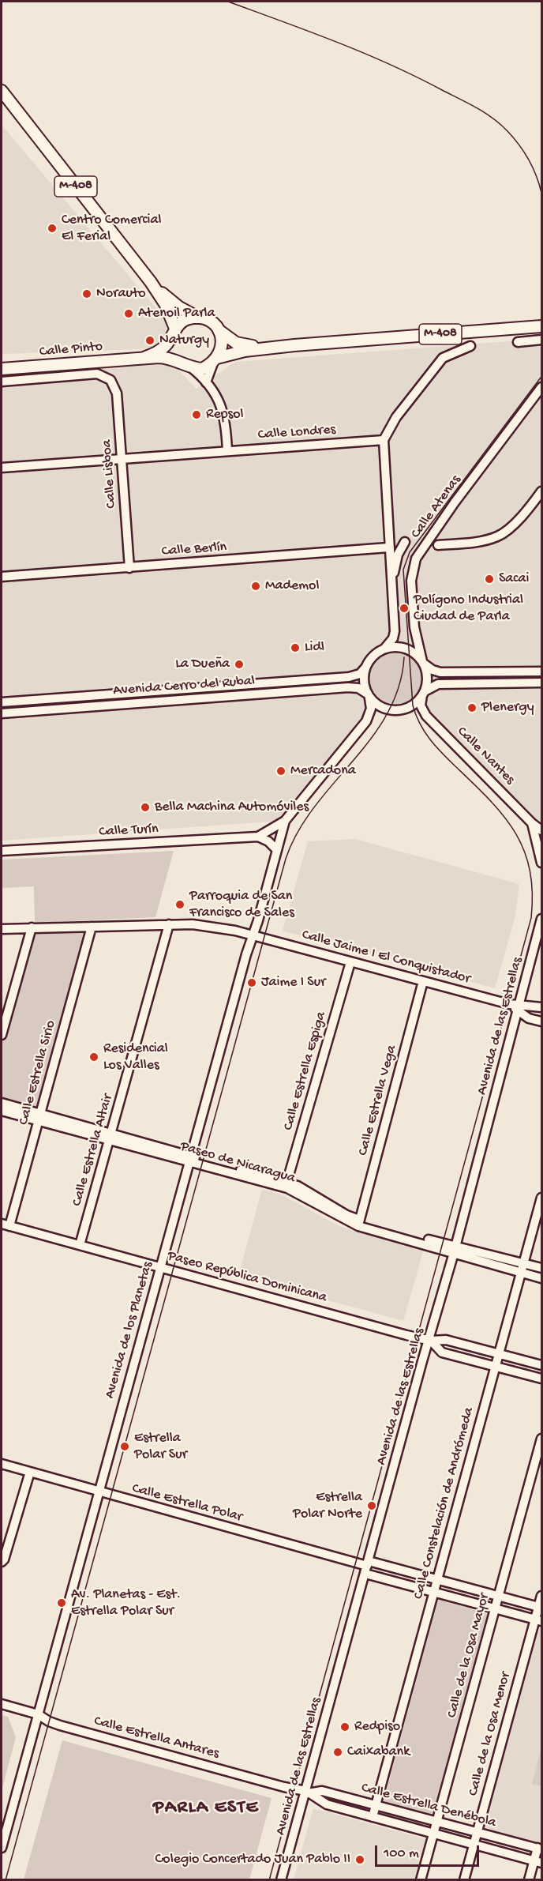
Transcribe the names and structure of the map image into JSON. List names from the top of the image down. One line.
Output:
{"streets":{"main road":["M-408","Calle Pinto"],"street":["Calle Londres","Calle Lisboa","Calle Atenas","Calle Berlín","Avenida Cerro del Rubal","Calle Nantes","Calle Turín","Calle Jaime I El Conquistador","Avenida de las Estrellas","Calle Estrella Espiga","Calle Estrella Sirio","Calle Estrella Vega","Calle Estrella Altair","Paseo de Nicaragua","Paseo República Dominicana","Avenida de los Planetas","Calle Estrella Polar","Calle Constelación de Andrómeda","Calle de la Osa Mayor","Calle de la Osa Menor","Calle Estrella Antares","Calle Estrella Denébola"]},"crossings":[["M-408","Calle Pinto"],["Calle Londres","Calle Lisboa"],["Calle Lisboa","Calle Berlín"],["Calle Atenas","Avenida Cerro del Rubal"],["Calle Atenas","Calle Nantes"],["Calle Atenas","Calle Turín"],["Avenida Cerro del Rubal","Calle Nantes"],["Avenida Cerro del Rubal","Calle Turín"],["Calle Nantes","Calle Turín"],["Calle Turín","Avenida de los Planetas"],["Calle Jaime I El Conquistador","Avenida de las Estrellas"],["Calle Jaime I El Conquistador","Calle Estrella Espiga"],["Calle Jaime I El Conquistador","Calle Estrella Sirio"],["Calle Jaime I El Conquistador","Calle Estrella Vega"],["Calle Jaime I El Conquistador","Calle Estrella Altair"],["Calle Jaime I El Conquistador","Avenida de los Planetas"],["Avenida de las Estrellas","Paseo de Nicaragua"],["Avenida de las Estrellas","Paseo República Dominicana"],["Avenida de las Estrellas","Calle Estrella Polar"],["Avenida de las Estrellas","Calle Estrella Antares"],["Avenida de las Estrellas","Calle Estrella Denébola"],["Calle Estrella Espiga","Paseo de Nicaragua"],["Calle Estrella Sirio","Paseo de Nicaragua"],["Calle Estrella Sirio","Paseo República Dominicana"],["Calle Estrella Vega","Paseo de Nicaragua"],["Calle Estrella Altair","Paseo de Nicaragua"],["Calle Estrella Altair","Paseo República Dominicana"],["Paseo de Nicaragua","Avenida de los Planetas"],["Paseo de Nicaragua","Calle Constelación de Andrómeda"],["Paseo República Dominicana","Avenida de los Planetas"],["Paseo República Dominicana","Calle Constelación de Andrómeda"],["Avenida de los Planetas","Calle Estrella Polar"],["Avenida de los Planetas","Calle Estrella Antares"],["Calle Estrella Polar","Calle Constelación de Andrómeda"],["Calle Estrella Polar","Calle de la Osa Mayor"],["Calle Estrella Polar","Calle de la Osa Menor"],["Calle Constelación de Andrómeda","Calle Estrella Denébola"],["Calle de la Osa Mayor","Calle Estrella Denébola"],["Calle de la Osa Menor","Calle Estrella Denébola"],["Calle Estrella Antares","Calle Estrella Denébola"]],"districts":["PARLA ESTE"],"places":["Centro Comercial El Ferial","Norauto","Atenoil Parla","Naturgy","Repsol","Sacai","Mademol","Polígono Industrial Ciudad de Parla","Lidl","La Dueña","Plenergy","Mercadona","Bella Machina Automóviles","Parroquia de San Francisco de Sales","Jaime I Sur","Residencial Los Valles","Estrella Polar Sur","Estrella Polar Norte","Av. Planetas - Est. Estrella Polar Sur","Redpiso","Caixabank","Colegio Concertado Juan Pablo II"],"scale_bar":"100 m"}
